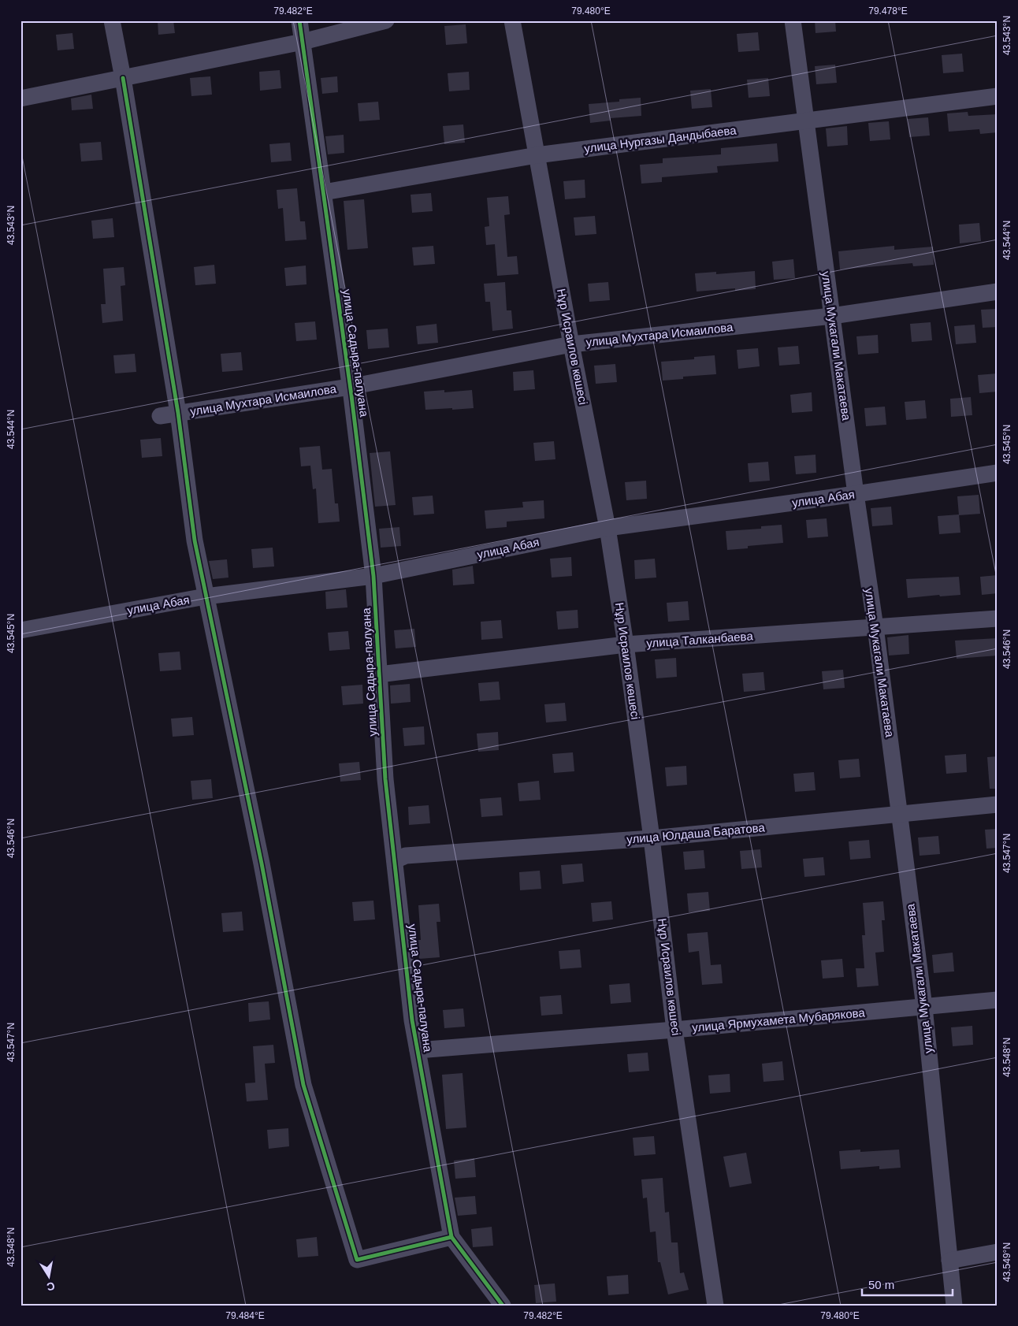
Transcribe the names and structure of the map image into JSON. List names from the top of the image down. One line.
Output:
{"streets":{"street":["улица Нургазы Дандыбаева","улица Мухтара Исмаилова","улица Мукагали Макатаева","Нұр Исраилов көшесі","улица Садыра-палуана","улица Абая","улица Талканбаева","улица Юлдаша Баратова","улица Ярмухамета Мубарякова"]},"crossings":[["улица Нургазы Дандыбаева","улица Мукагали Макатаева"],["улица Нургазы Дандыбаева","Нұр Исраилов көшесі"],["улица Нургазы Дандыбаева","улица Садыра-палуана"],["улица Мухтара Исмаилова","улица Мукагали Макатаева"],["улица Мухтара Исмаилова","Нұр Исраилов көшесі"],["улица Мухтара Исмаилова","улица Садыра-палуана"],["улица Мукагали Макатаева","улица Абая"],["улица Мукагали Макатаева","улица Талканбаева"],["улица Мукагали Макатаева","улица Юлдаша Баратова"],["улица Мукагали Макатаева","улица Ярмухамета Мубарякова"],["Нұр Исраилов көшесі","улица Абая"],["Нұр Исраилов көшесі","улица Талканбаева"],["Нұр Исраилов көшесі","улица Юлдаша Баратова"],["Нұр Исраилов көшесі","улица Ярмухамета Мубарякова"],["улица Садыра-палуана","улица Абая"],["улица Садыра-палуана","улица Талканбаева"],["улица Садыра-палуана","улица Юлдаша Баратова"],["улица Садыра-палуана","улица Ярмухамета Мубарякова"]],"scale_bar":"50 m","north":"bottom","coordinates":["79.482°E","79.480°E","79.478°E","43.543°N","43.544°N","43.545°N","43.546°N","43.547°N","43.548°N","43.549°N","79.484°E"]}
